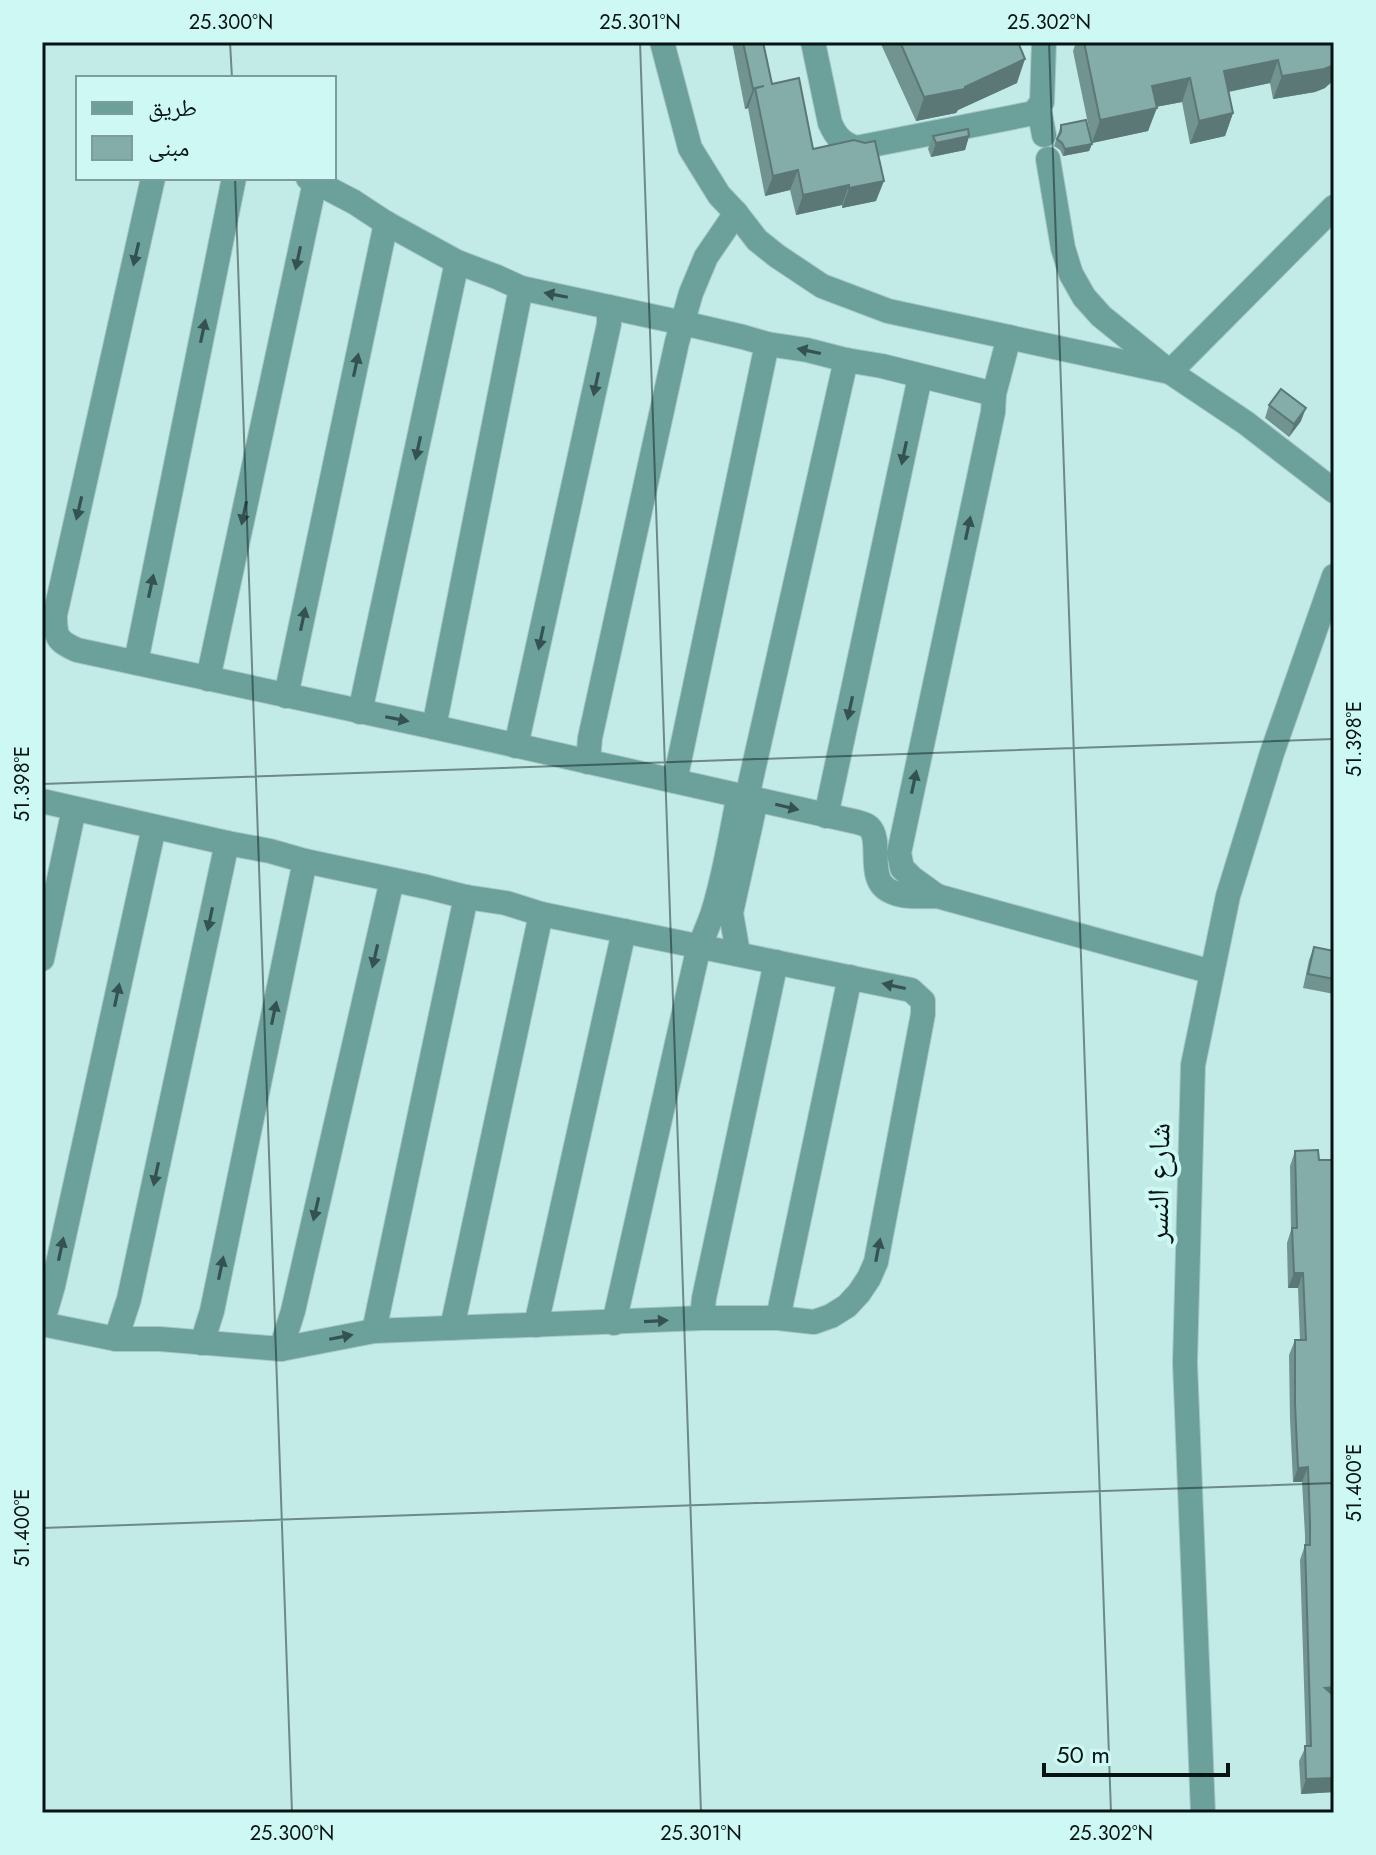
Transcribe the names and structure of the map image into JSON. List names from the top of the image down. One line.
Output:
{"streets":{"street":["شارع النسر"]},"legend":["طريق","مبنى"],"scale_bar":"50 m","coordinates":["25.300°N","25.301°N","25.302°N","51.398°E","51.400°E"]}
